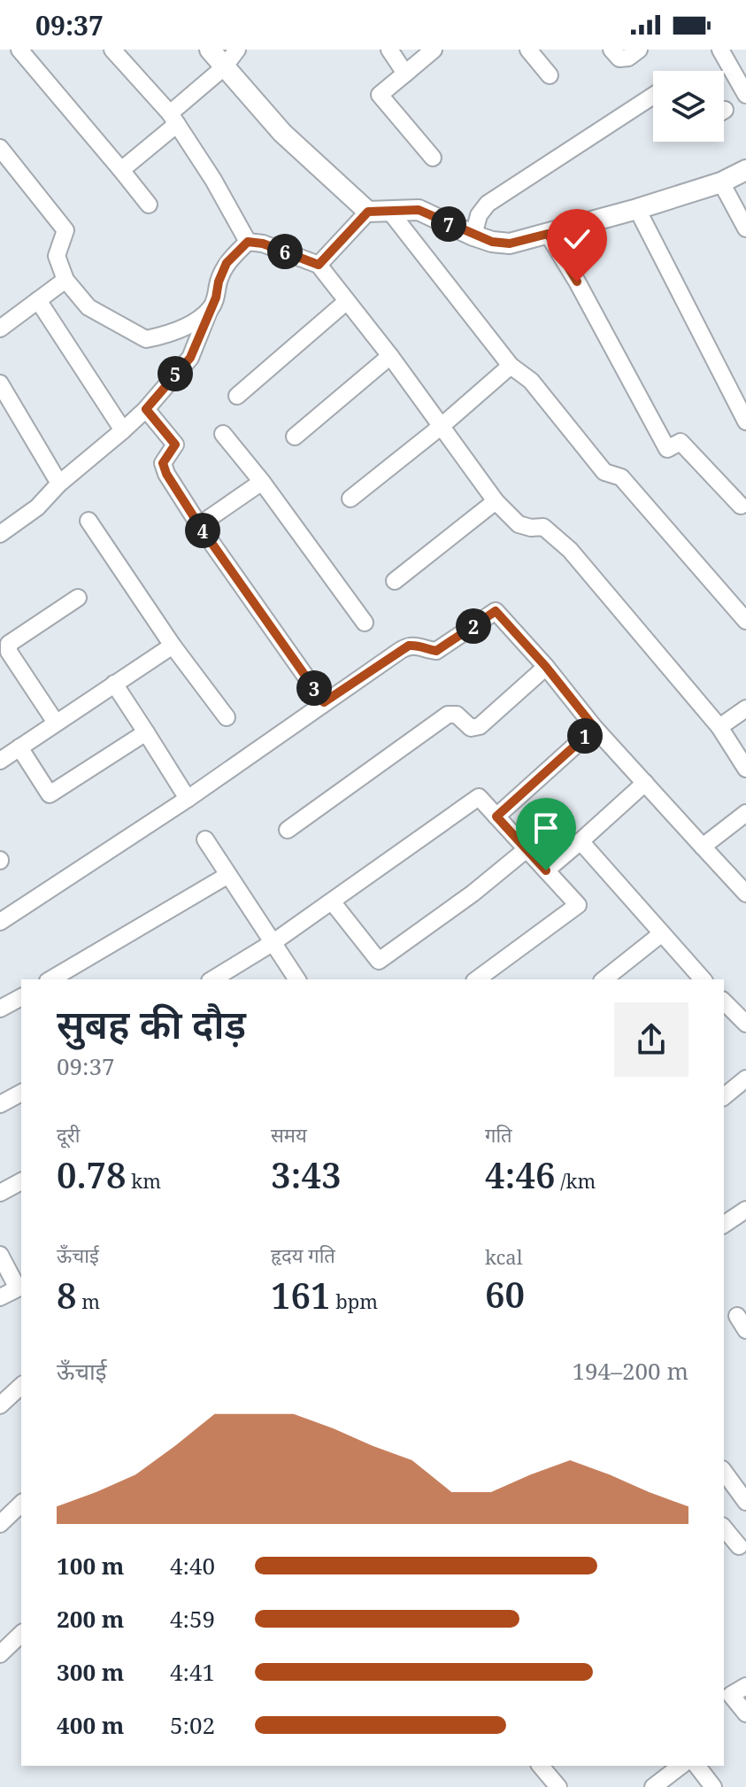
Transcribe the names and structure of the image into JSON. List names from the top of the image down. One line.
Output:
{"page":{"status":"09:37","pins":["7","6","5","4","2","3","1"],"heading":["सुबह की दौड़","09:37"],"stats":[["दूरी","0.78 km"],["समय","3:43"],["गति","4:46 /km"],["ऊँचाई","8 m"],["हृदय गति","161 bpm"],["kcal","60"]],"chart":["ऊँचाई","194–200 m"],"list":[{"name":"100 m","note":"4:40"},{"name":"200 m","note":"4:59"},{"name":"300 m","note":"4:41"},{"name":"400 m","note":"5:02"}]}}
